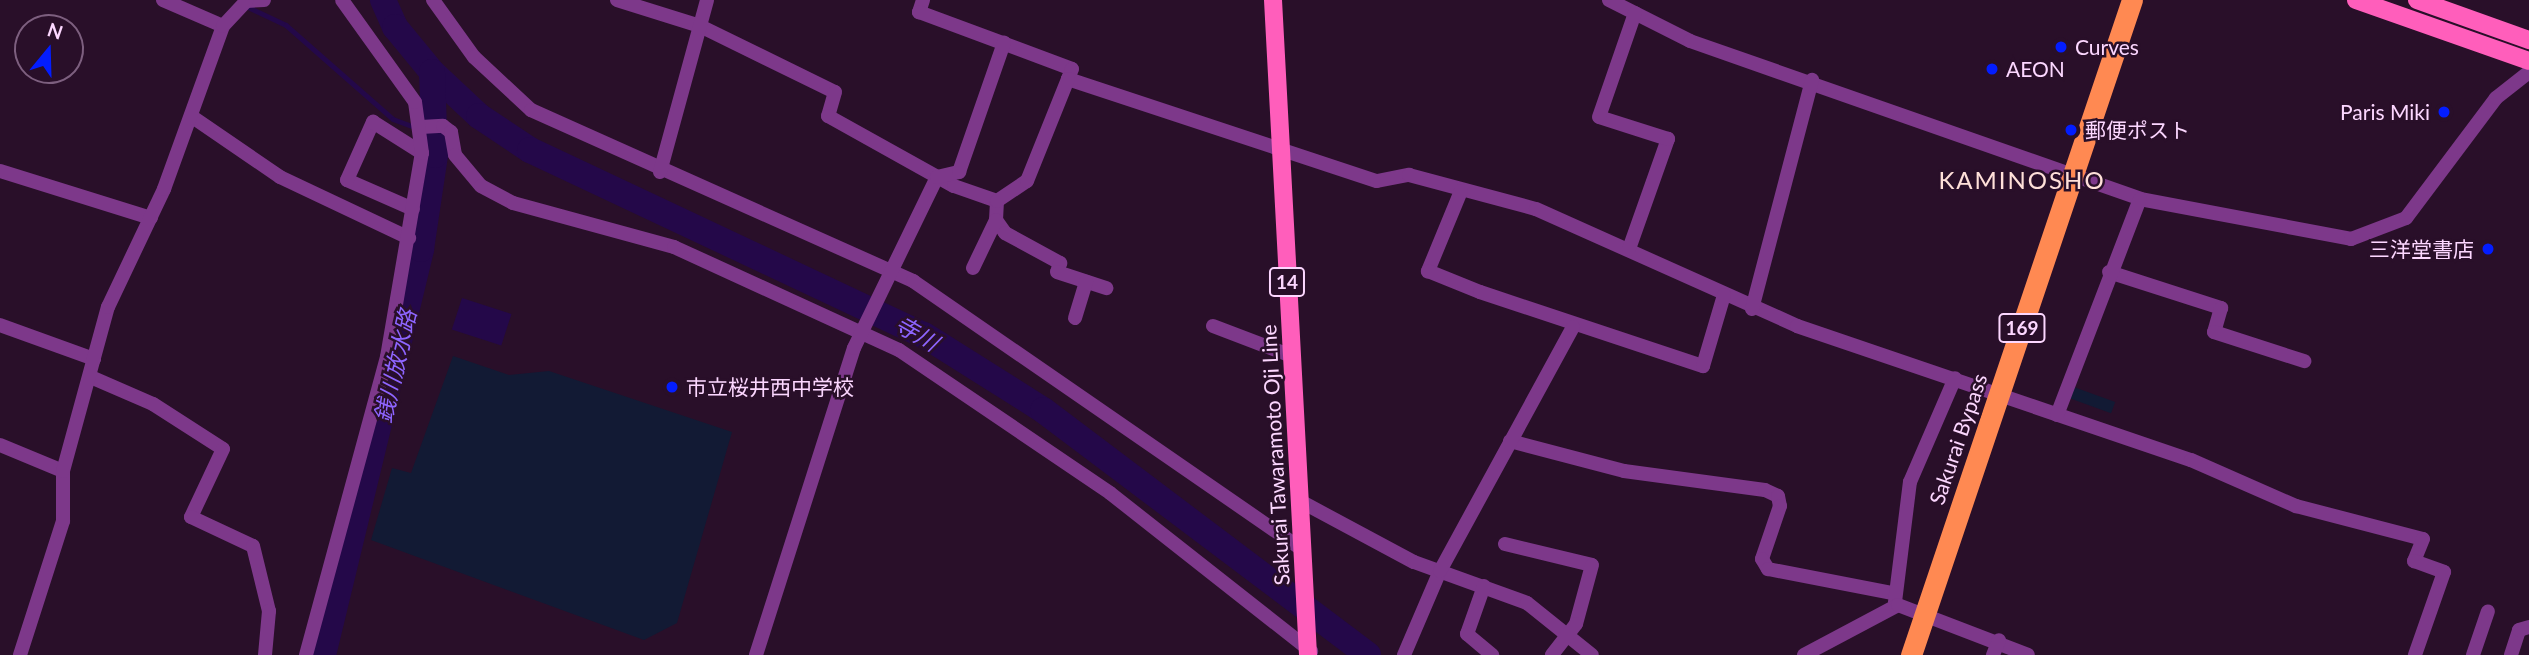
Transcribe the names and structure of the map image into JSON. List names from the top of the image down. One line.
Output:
{"streets":{"highway":["169","Sakurai Bypass"],"main road":["14","Sakurai Tawaramoto Oji Line"]},"districts":["KAMINOSHO"],"water":["寺川","銭川放水路"],"places":["Curves","AEON","Paris Miki","郵便ポスト","三洋堂書店","市立桜井西中学校"],"north":"top"}
